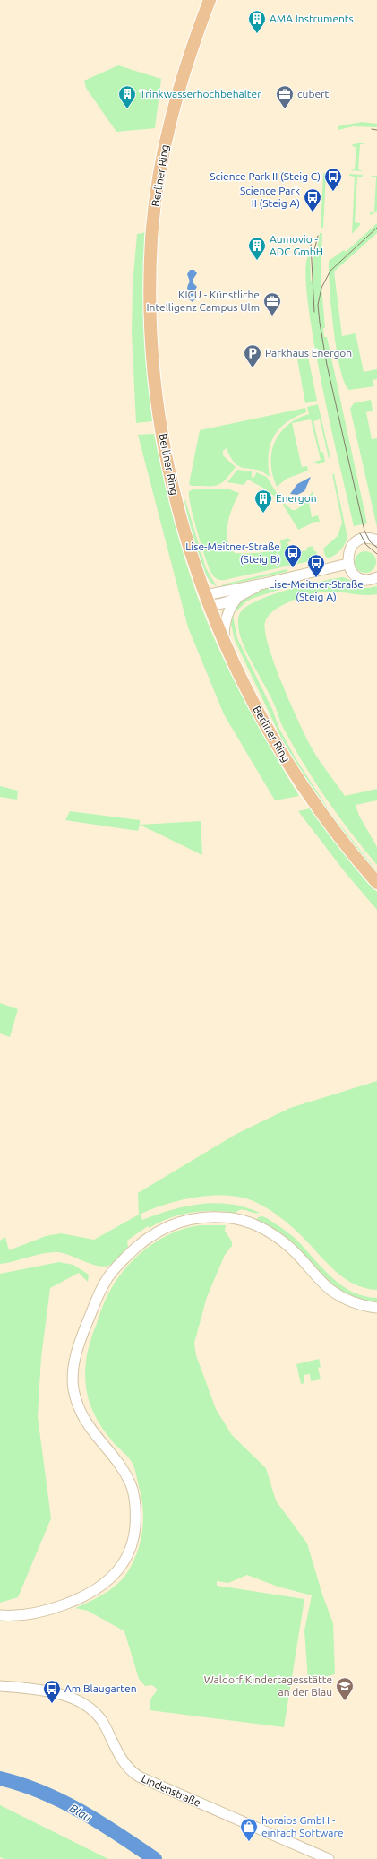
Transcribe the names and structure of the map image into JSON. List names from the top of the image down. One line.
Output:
{"streets":{"main road":["Berliner Ring"],"street":["Lindenstraße"]},"water":["Blau"],"places":{"building":["AMA Instruments","Trinkwasserhochbehälter","Aumovio - ADC GmbH","Energon"],"office":["cubert","KICU - Künstliche Intelligenz Campus Ulm"],"bus stop":["Science Park II (Steig C)","Science Park II (Steig A)","Lise-Meitner-Straße (Steig B)","Lise-Meitner-Straße (Steig A)","Am Blaugarten"],"parking":["Parkhaus Energon"],"school or university":["Waldorf Kindertagesstätte an der Blau"],"shop":["horaios GmbH - einfach Software"]}}
